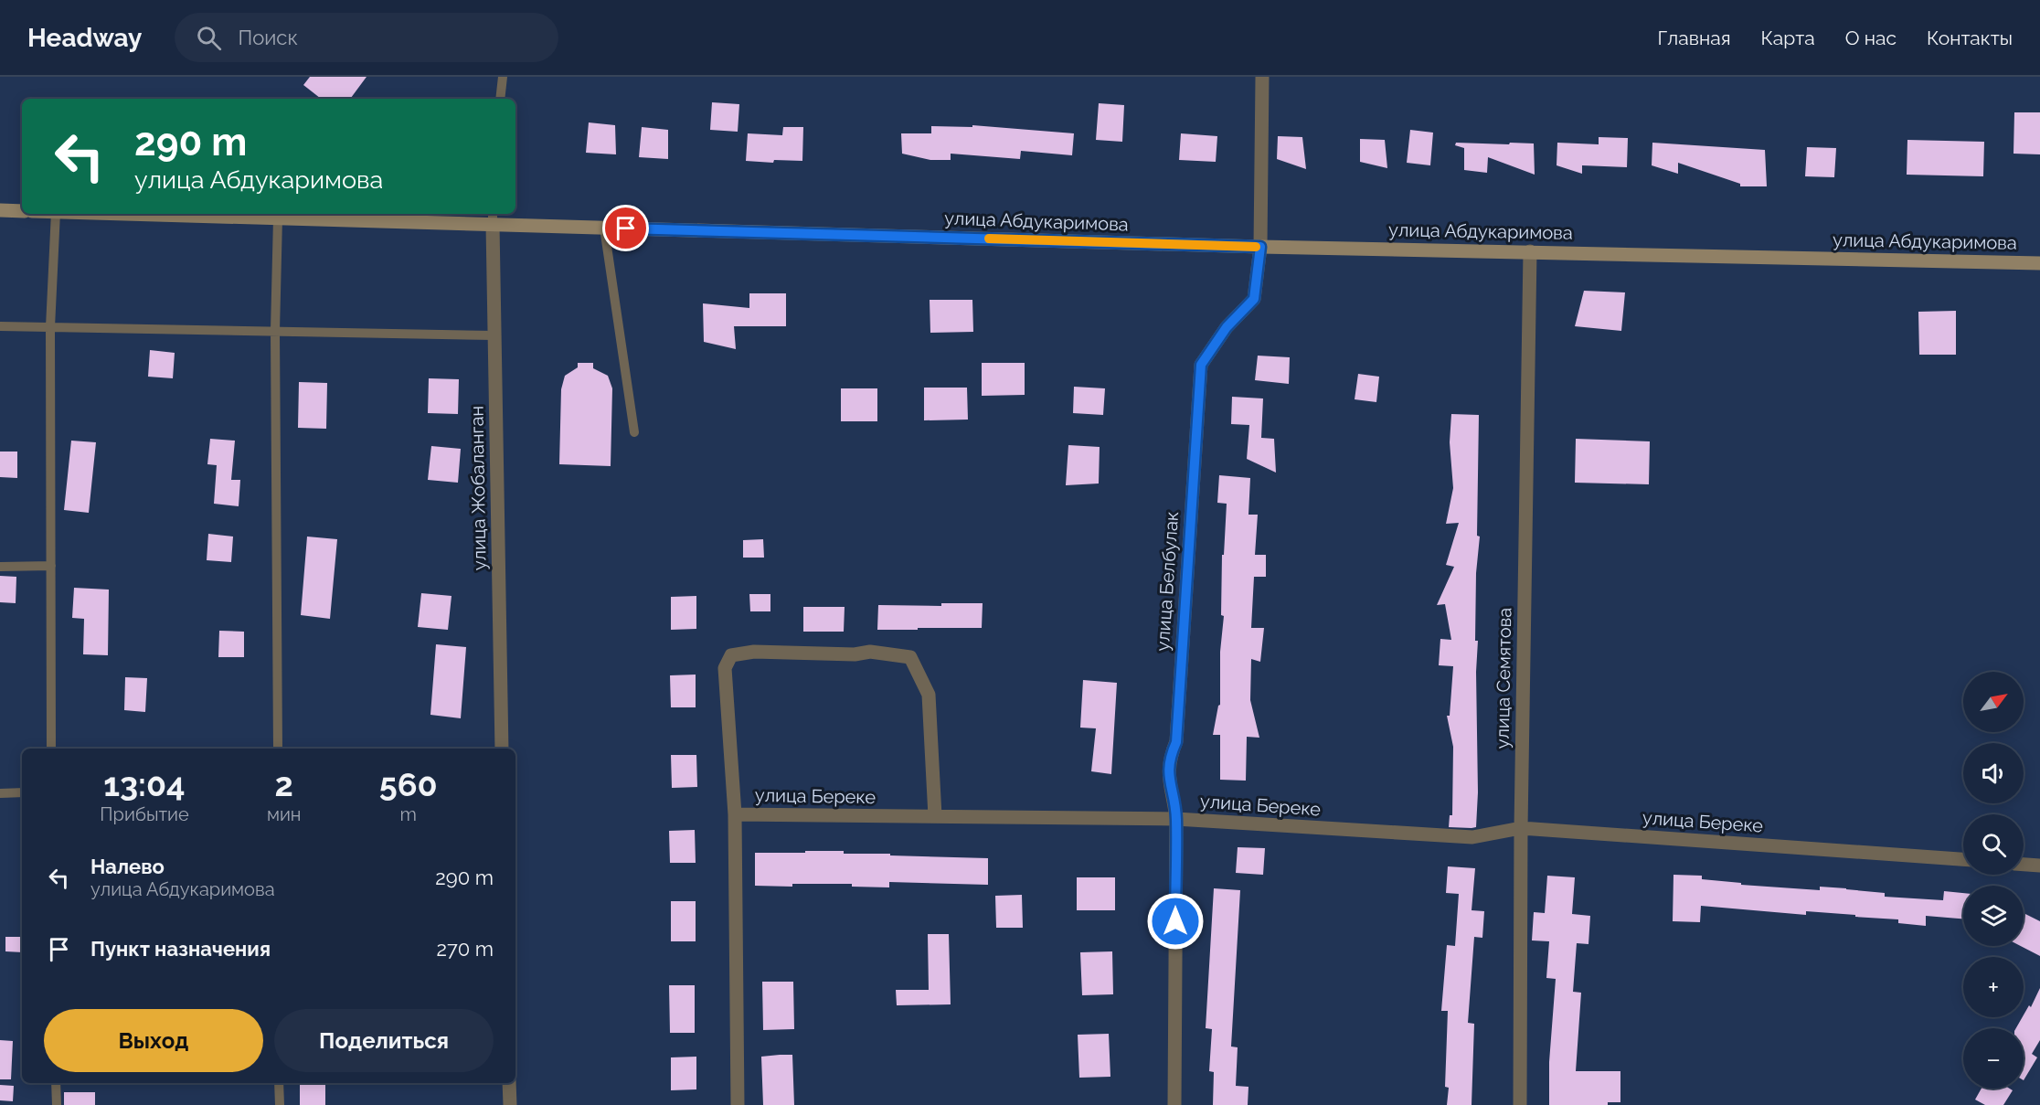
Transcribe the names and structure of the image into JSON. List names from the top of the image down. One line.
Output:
{"streets":{"main road":["улица Абдукаримова"],"street":["улица Жобаланган","улица Белбулак","улица Семятова","улица Береке"]},"crossings":[["улица Абдукаримова","улица Жобаланган"],["улица Абдукаримова","улица Белбулак"],["улица Абдукаримова","улица Семятова"],["улица Белбулак","улица Береке"],["улица Семятова","улица Береке"]],"north":"top right","page":{"header":"Headway","search":"Поиск","nav":["Главная","Карта","О нас","Контакты"],"turn":["290 m","улица Абдукаримова"],"map_buttons":["+","−"],"eta":["13:04","Прибытие","2","мин","560","m"],"list":[{"name":"Налево","note":"улица Абдукаримова","value":"290 m"},{"name":"Пункт назначения","value":"270 m"}],"buttons":["Выход","Поделиться"]}}
